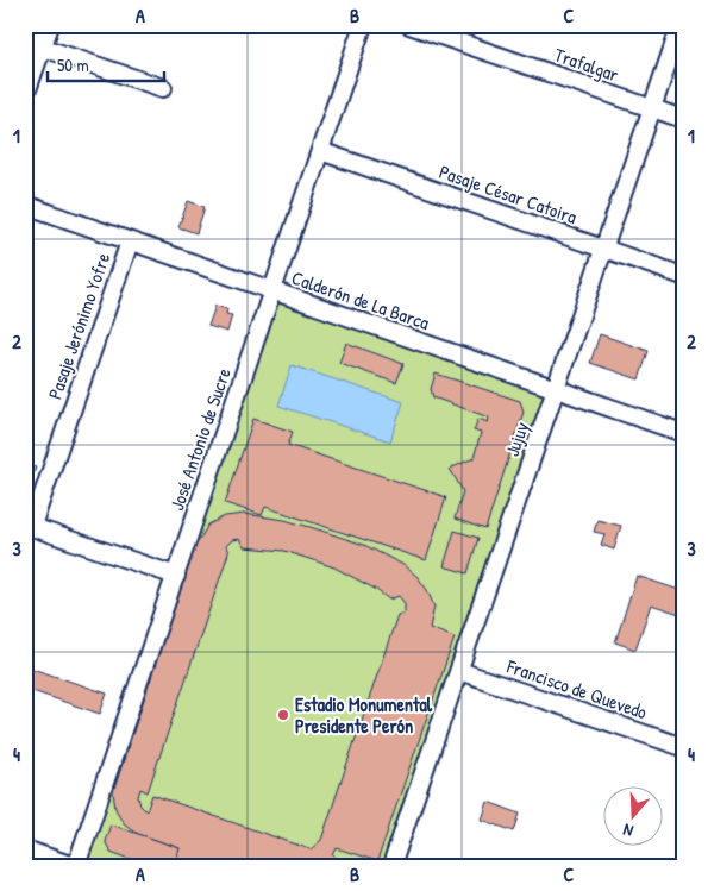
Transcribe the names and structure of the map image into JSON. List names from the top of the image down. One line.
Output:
{"streets":{"street":["Trafalgar","Pasaje César Catoira","Calderón de La Barca","Pasaje Jerónimo Yofre","José Antonio de Sucre","Jujuy","Francisco de Quevedo"]},"crossings":[["Trafalgar","Jujuy"],["Pasaje César Catoira","José Antonio de Sucre"],["Pasaje César Catoira","Jujuy"],["Calderón de La Barca","Pasaje Jerónimo Yofre"],["Calderón de La Barca","José Antonio de Sucre"],["Calderón de La Barca","Jujuy"],["Jujuy","Francisco de Quevedo"]],"places":["Estadio Monumental Presidente Perón"],"scale_bar":"50 m","north":"bottom","grid":{"columns":["A","B","C"],"rows":["1","2","3","4"]}}
